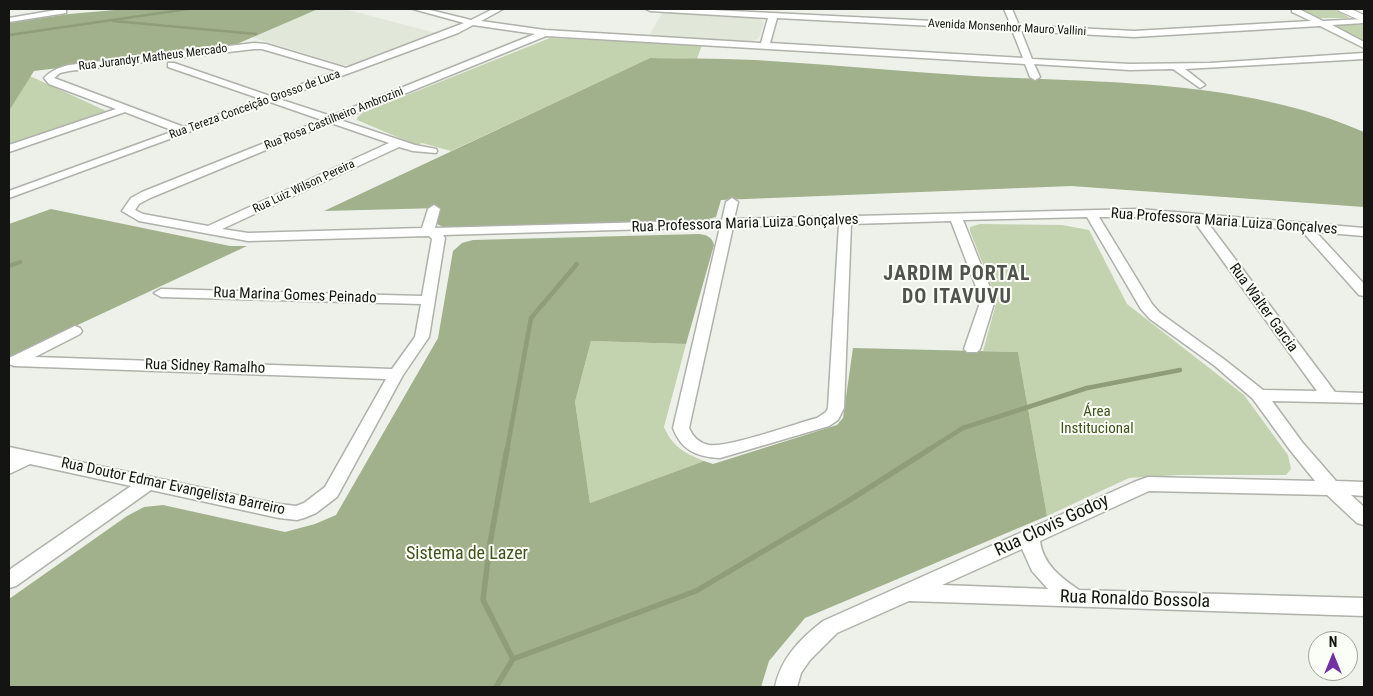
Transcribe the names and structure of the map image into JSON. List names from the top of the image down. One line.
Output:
{"streets":{"street":["Avenida Monsenhor Mauro Vallini","Rua Jurandyr Matheus Mercado","Rua Tereza Conceição Grosso de Luca","Rua Rosa Castilheiro Ambrozini","Rua Luiz Wilson Pereira","Rua Professora Maria Luiza Gonçalves","Rua Marina Gomes Peinado","Rua Walter Garcia","Rua Sidney Ramalho","Rua Doutor Edmar Evangelista Barreiro","Rua Clovis Godoy","Rua Ronaldo Bossola"]},"crossings":[["Rua Jurandyr Matheus Mercado","Rua Tereza Conceição Grosso de Luca"],["Rua Rosa Castilheiro Ambrozini","Rua Professora Maria Luiza Gonçalves"],["Rua Luiz Wilson Pereira","Rua Professora Maria Luiza Gonçalves"],["Rua Professora Maria Luiza Gonçalves","Rua Walter Garcia"],["Rua Marina Gomes Peinado","Rua Doutor Edmar Evangelista Barreiro"],["Rua Sidney Ramalho","Rua Doutor Edmar Evangelista Barreiro"],["Rua Clovis Godoy","Rua Ronaldo Bossola"]],"districts":["JARDIM PORTAL DO ITAVUVU"],"parks":["Área Institucional","Sistema de Lazer"],"north":"top"}
